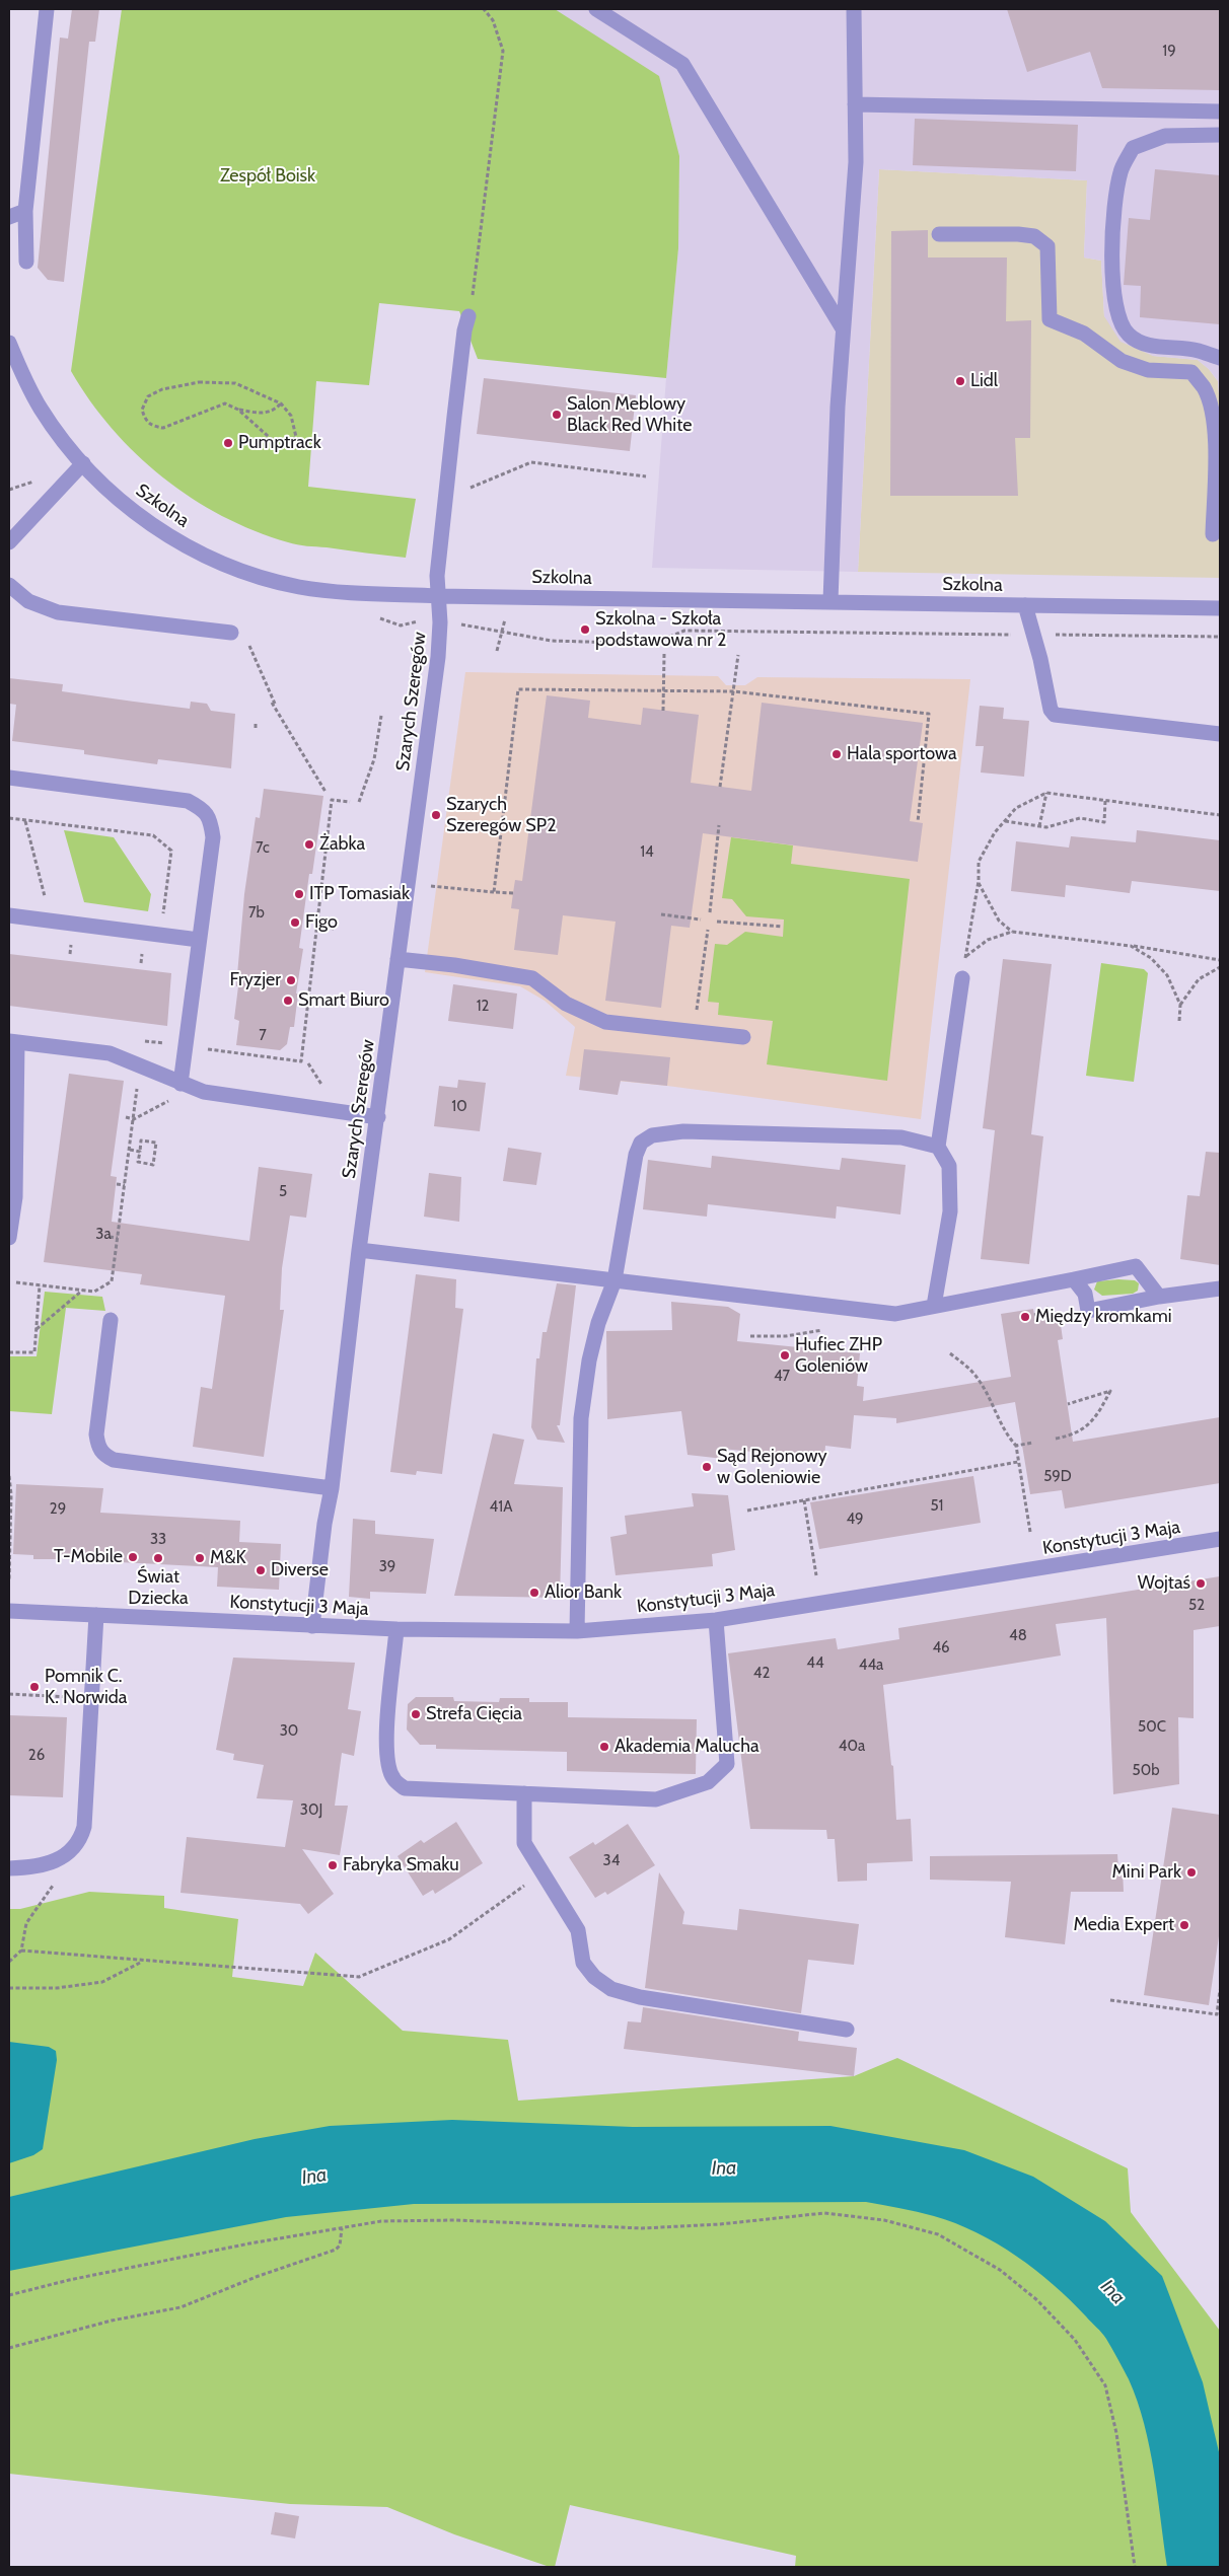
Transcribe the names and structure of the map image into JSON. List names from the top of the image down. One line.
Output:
{"streets":{"street":["Szkolna","Szarych Szeregów","Konstytucji 3 Maja"]},"crossings":[["Szkolna","Szarych Szeregów"],["Szarych Szeregów","Konstytucji 3 Maja"]],"water":["Ina"],"parks":["Zespół Boisk"],"places":["Lidl","Salon Meblowy Black Red White","Pumptrack","Szkolna - Szkoła podstawowa nr 2","Hala sportowa","Szarych Szeregów SP2","Żabka","ITP Tomasiak","Figo","Fryzjer","Smart Biuro","Między kromkami","Hufiec ZHP Goleniów","Sąd Rejonowy w Goleniowie","T-Mobile","Świat Dziecka","M&K","Diverse","Wojtaś","Alior Bank","Pomnik C. K. Norwida","Strefa Cięcia","Akademia Malucha","Fabryka Smaku","Mini Park","Media Expert"],"house_numbers":["19","7c","14","7b","12","7","10","5","3a","47","59D","51","41A","29","49","33","39","52","48","46","44","44a","42","50C","30","40a","26","50b","30J","34"]}
